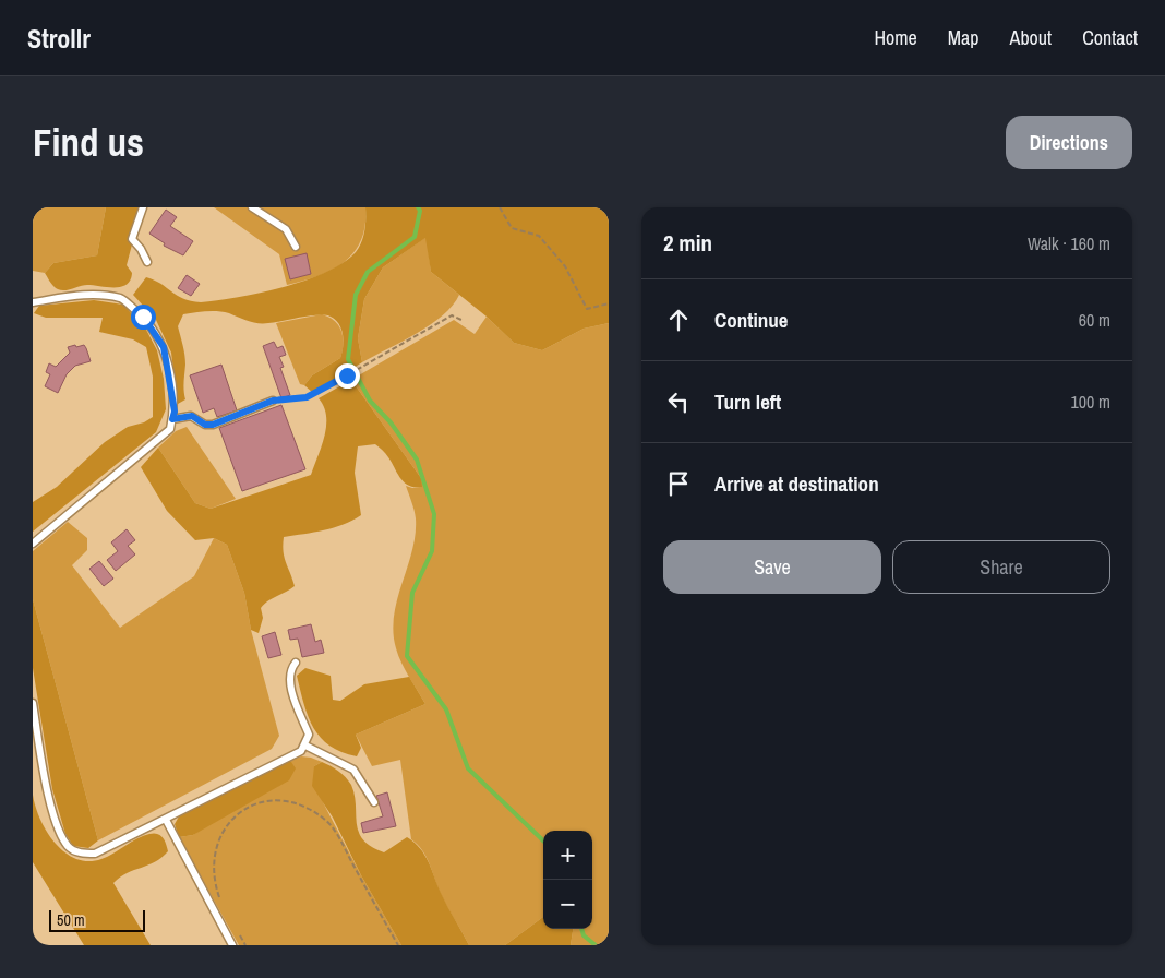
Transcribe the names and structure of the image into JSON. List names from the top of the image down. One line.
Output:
{"scale_bar":"50 m","page":{"header":"Strollr","nav":["Home","Map","About","Contact"],"buttons":["Directions",["Save","Share"]],"title":"Find us","heading":["2 min","Walk · 160 m"],"list":[["Continue","60 m"],["Turn left","100 m"],"Arrive at destination"],"map_buttons":["+","−"],"scale":"50 m"}}
